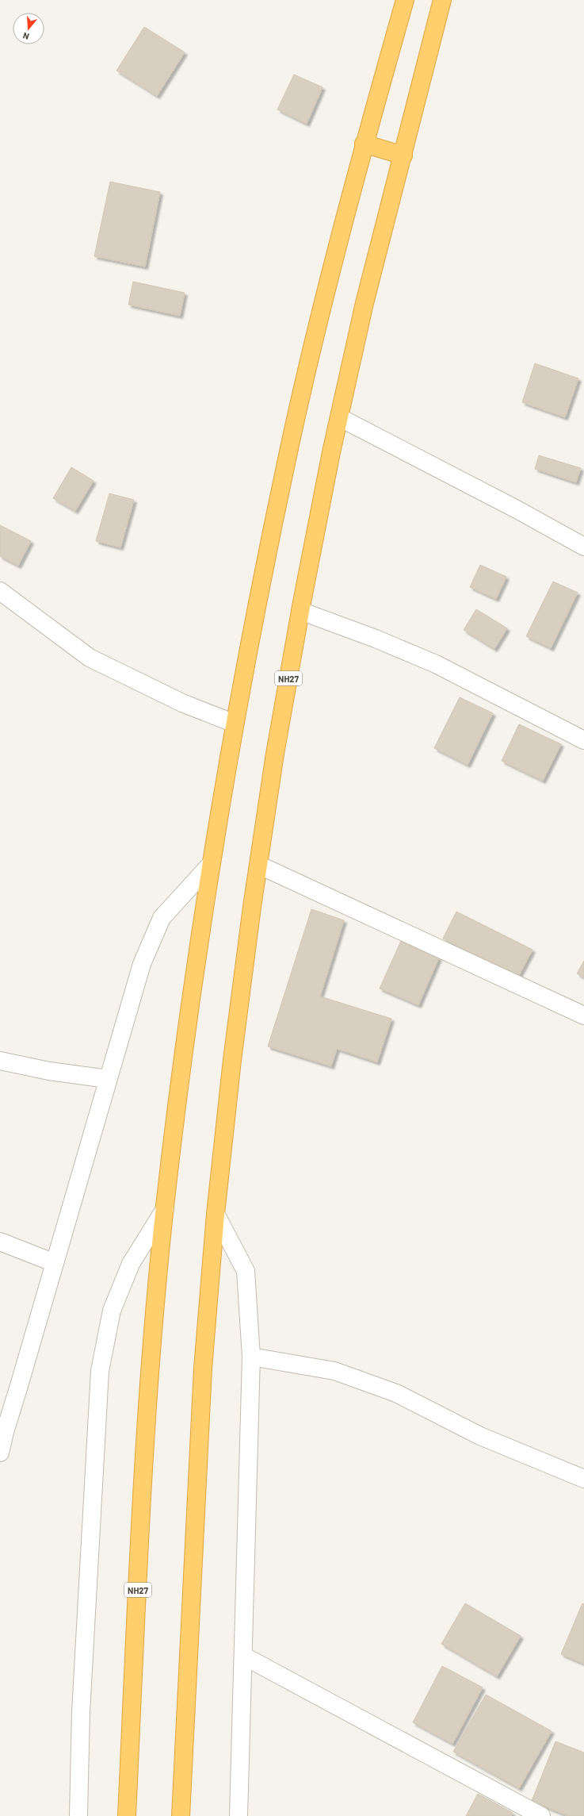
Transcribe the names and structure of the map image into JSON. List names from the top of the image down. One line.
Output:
{"streets":{"highway":["NH27"]},"north":"bottom"}
